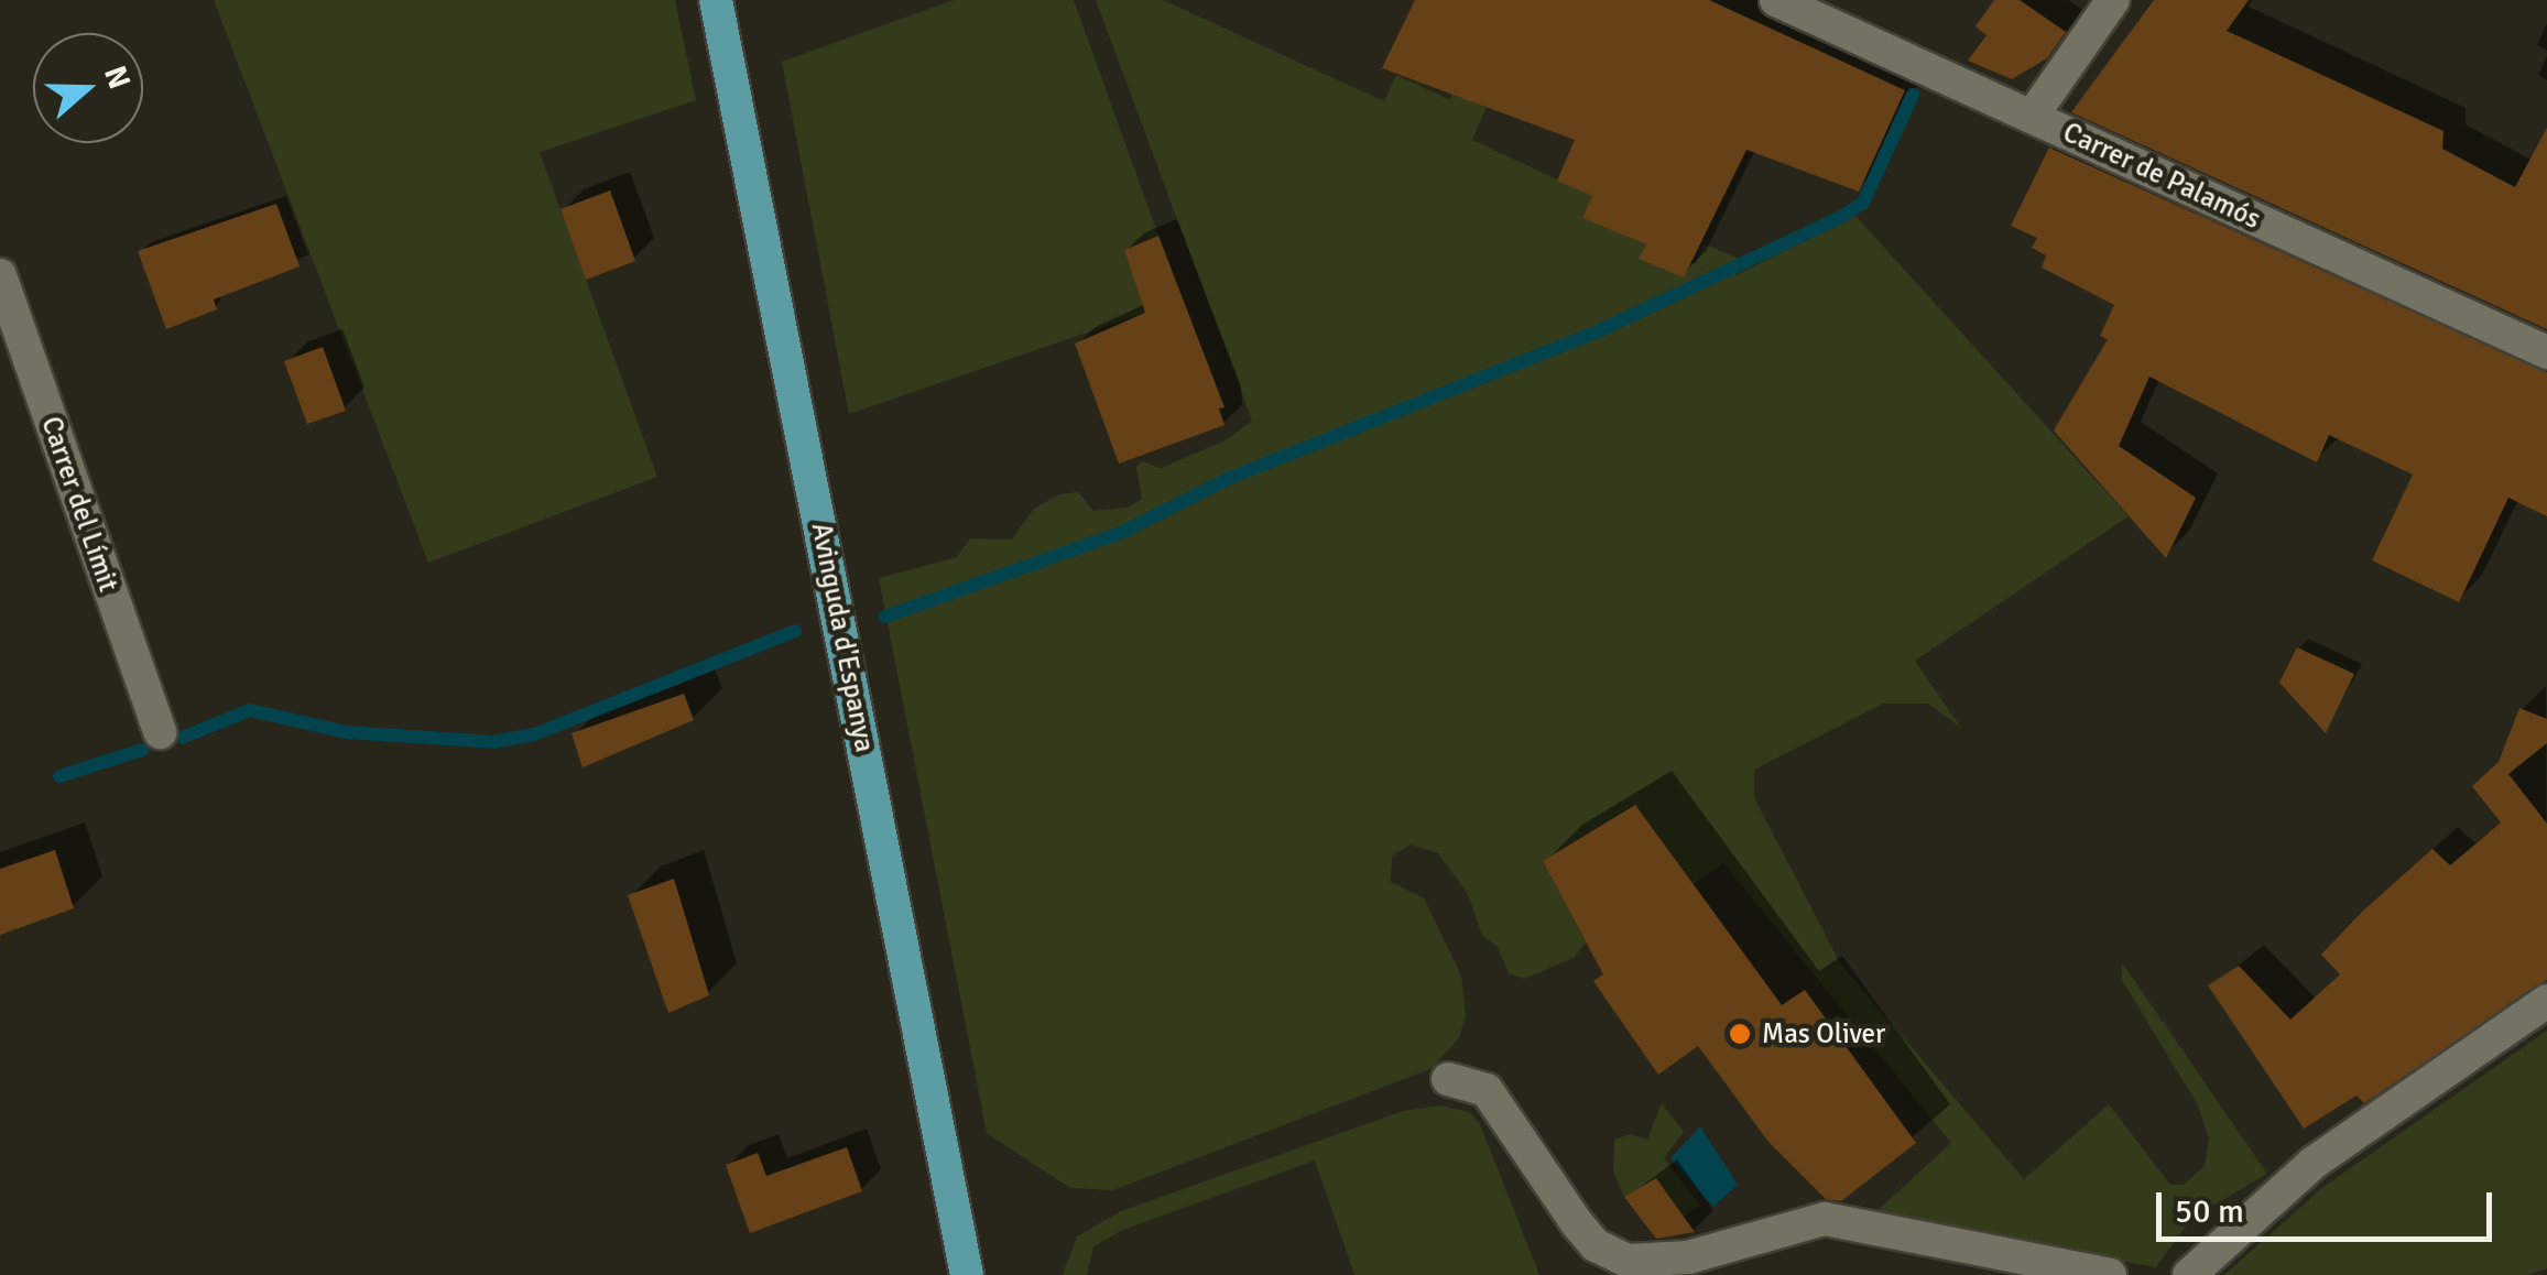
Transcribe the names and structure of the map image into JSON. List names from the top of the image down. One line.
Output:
{"streets":{"main road":["Avinguda d'Espanya"],"street":["Carrer de Palamós","Carrer del Límit"]},"places":["Mas Oliver"],"scale_bar":"50 m","north":"right"}
